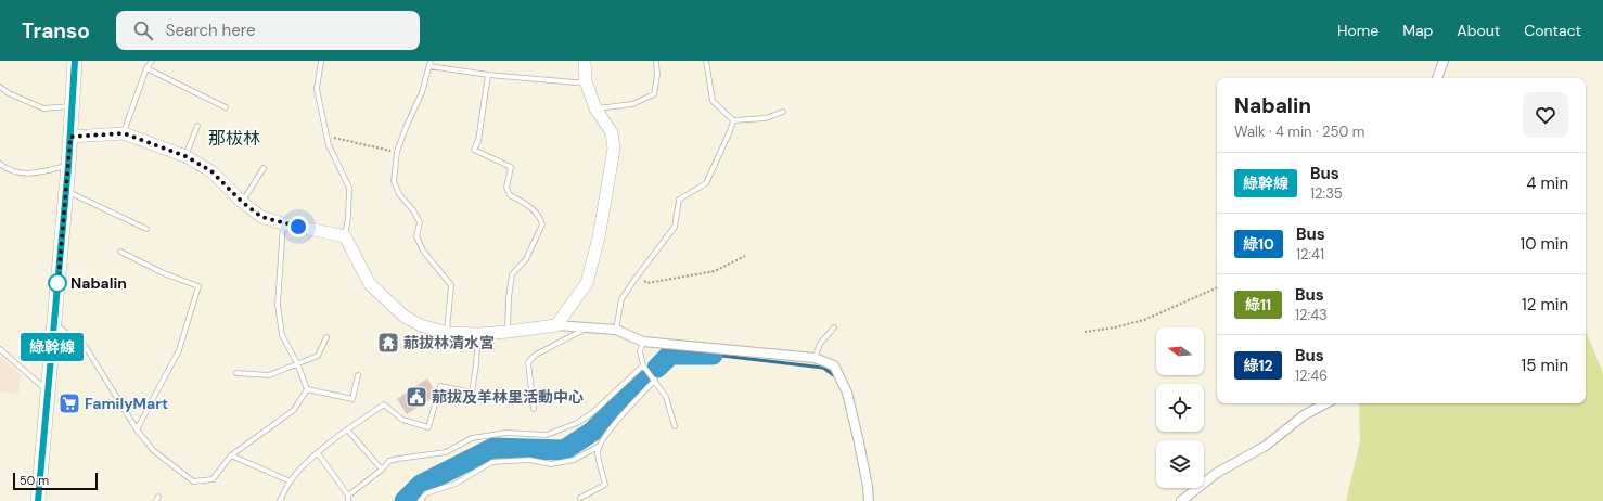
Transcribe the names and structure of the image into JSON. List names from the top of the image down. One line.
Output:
{"districts":["那柭林"],"places":{"other":["Nabalin"],"temple":["𦰡拔林清水宮"],"public building":["𦰡拔及羊林里活動中心"],"supermarket":["FamilyMart"]},"lines":["bus line 綠幹線"],"scale_bar":"50 m","north":"left","page":{"header":"Transo","search":"Search here","nav":["Home","Map","About","Contact"],"on_map":"綠幹線","heading":["Nabalin","Walk · 4 min · 250 m"],"list":[{"mark":"綠幹線","name":"Bus","note":"12:35","value":"4 min"},{"mark":"綠10","name":"Bus","note":"12:41","value":"10 min"},{"mark":"綠11","name":"Bus","note":"12:43","value":"12 min"},{"mark":"綠12","name":"Bus","note":"12:46","value":"15 min"}],"scale":"50 m"}}
